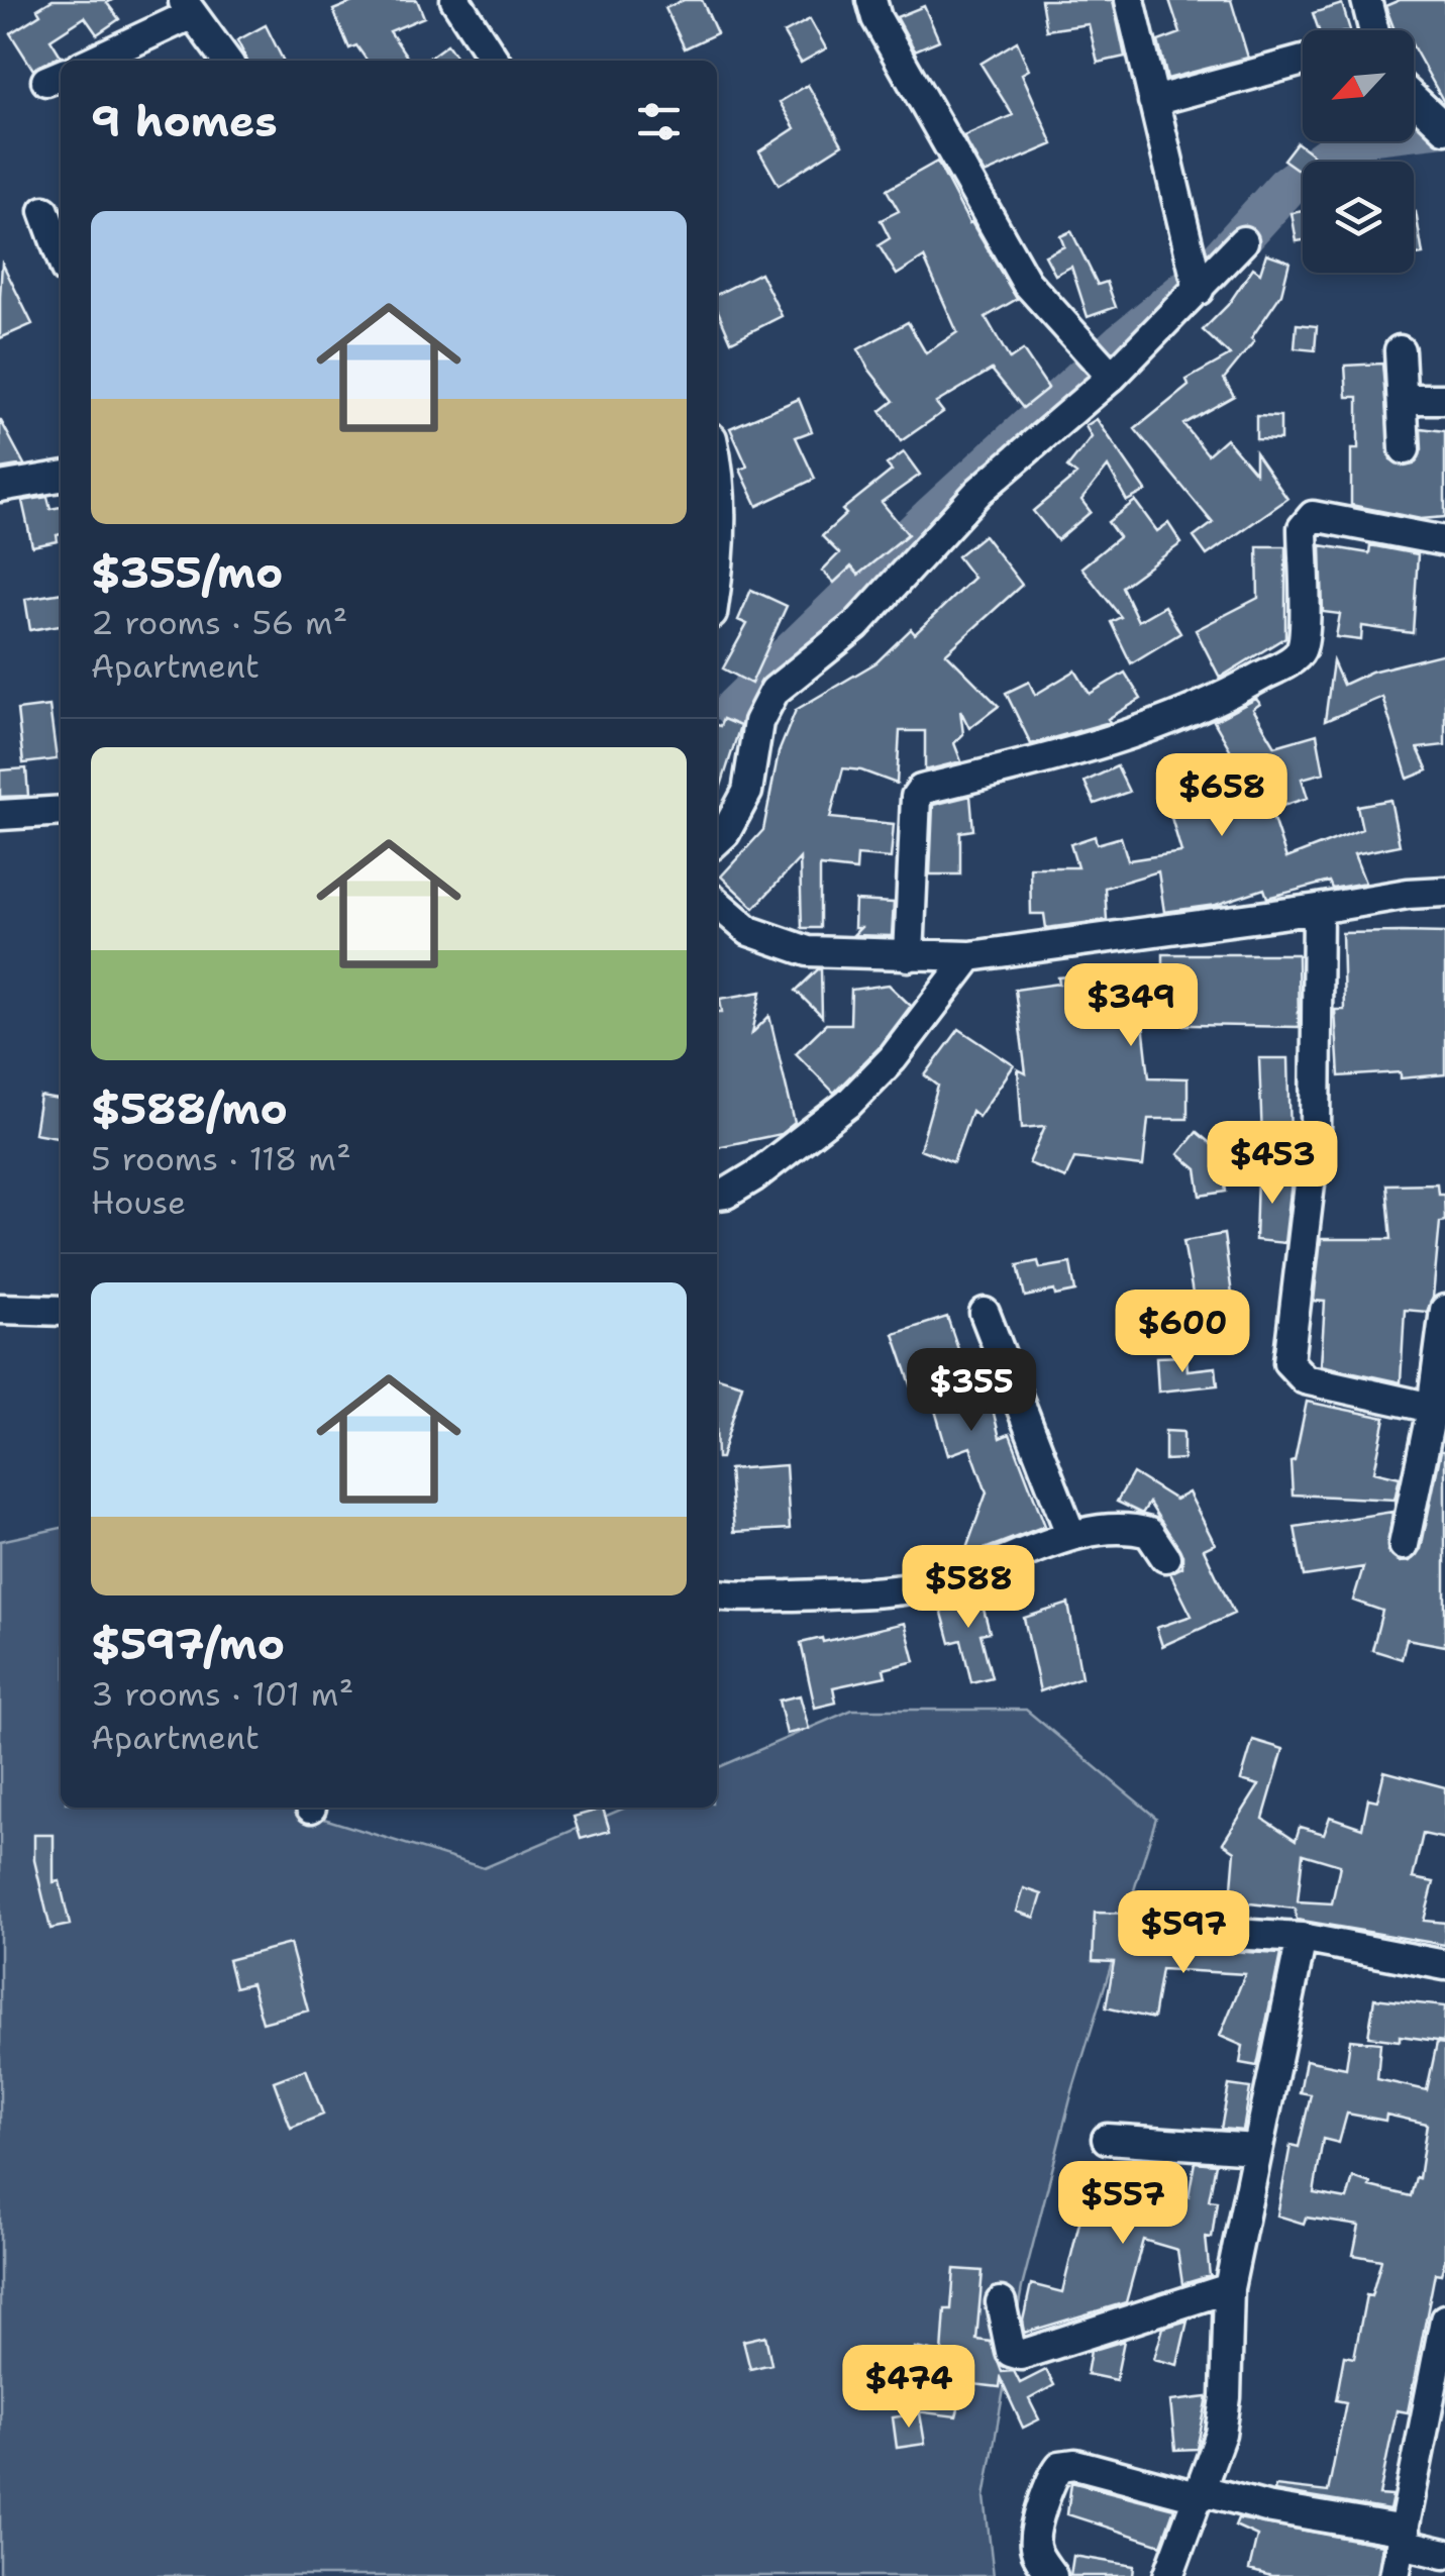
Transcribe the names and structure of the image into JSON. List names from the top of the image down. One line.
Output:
{"north":"bottom left","page":{"heading":"9 homes","list":[{"name":"$355/mo","note":"2 rooms · 56 m² · Apartment"},{"name":"$588/mo","note":"5 rooms · 118 m² · House"},{"name":"$597/mo","note":"3 rooms · 101 m² · Apartment"}],"price":["$658","$349","$453","$600","$355","$588","$597","$557","$474"]}}
